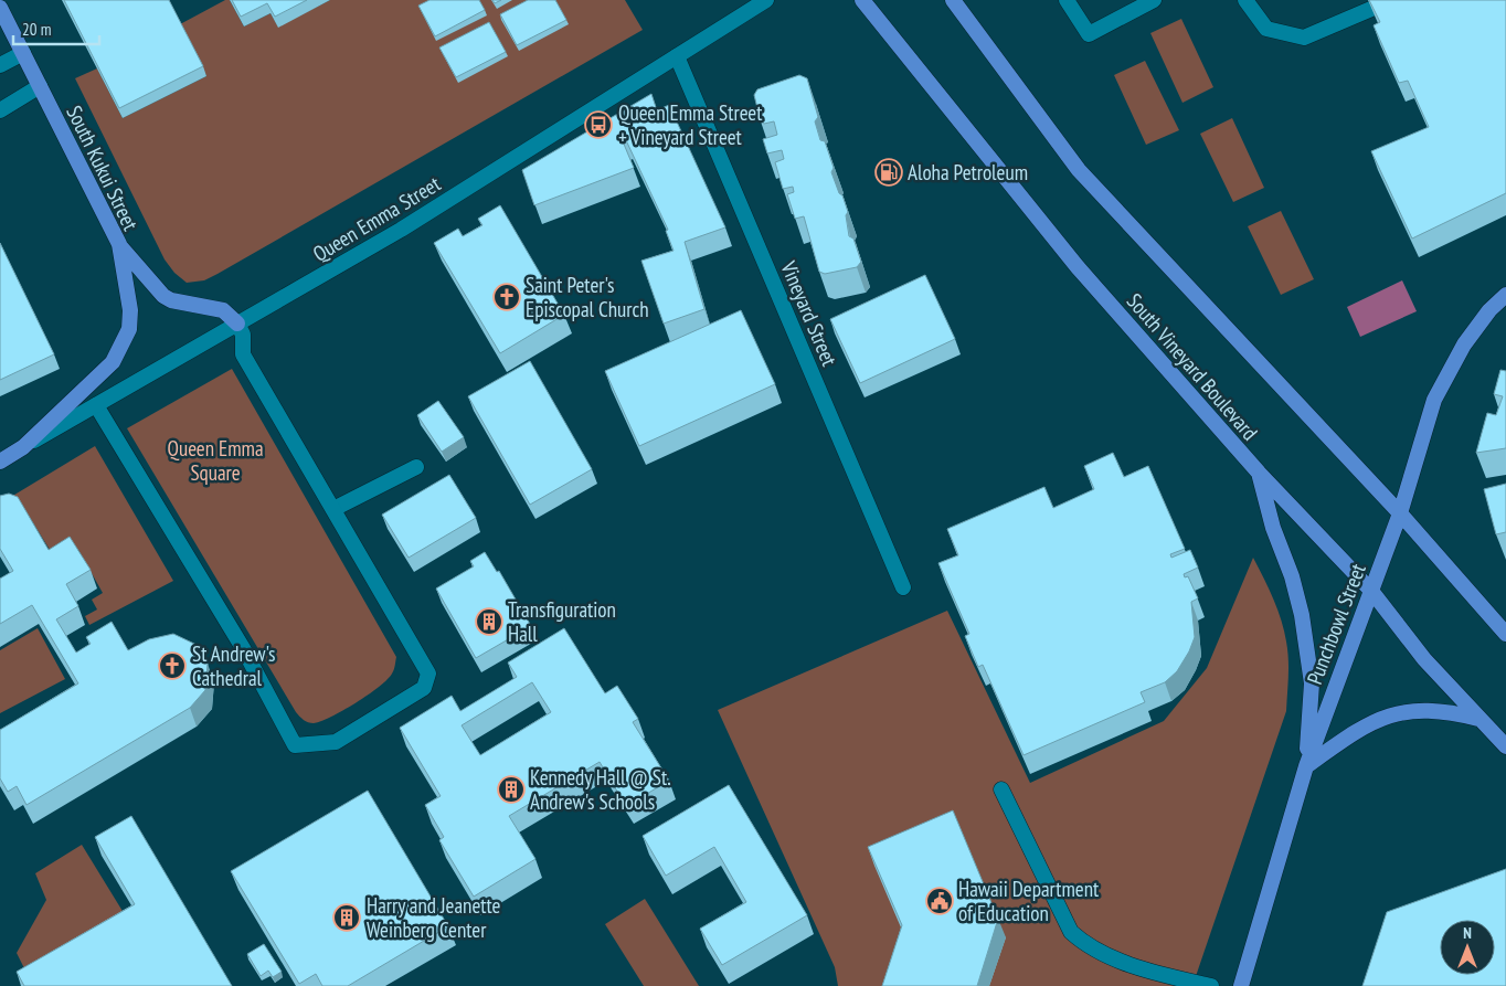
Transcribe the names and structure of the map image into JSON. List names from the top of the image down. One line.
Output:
{"streets":{"main road":["South Kukui Street","Queen Emma Street","South Vineyard Boulevard","Punchbowl Street"],"street":["Vineyard Street"]},"crossings":[["South Kukui Street","Queen Emma Street"],["Queen Emma Street","Vineyard Street"],["South Vineyard Boulevard","Punchbowl Street"]],"parks":["Queen Emma Square"],"places":{"bus stop":["Queen Emma Street + Vineyard Street"],"fuel station":["Aloha Petroleum"],"church":["Saint Peter's Episcopal Church","St Andrew's Cathedral"],"building":["Transfiguration Hall","Kennedy Hall @ St. Andrew's Schools","Harry and Jeanette Weinberg Center"],"public building":["Hawaii Department of Education"]},"scale_bar":"20 m","north":"top"}
